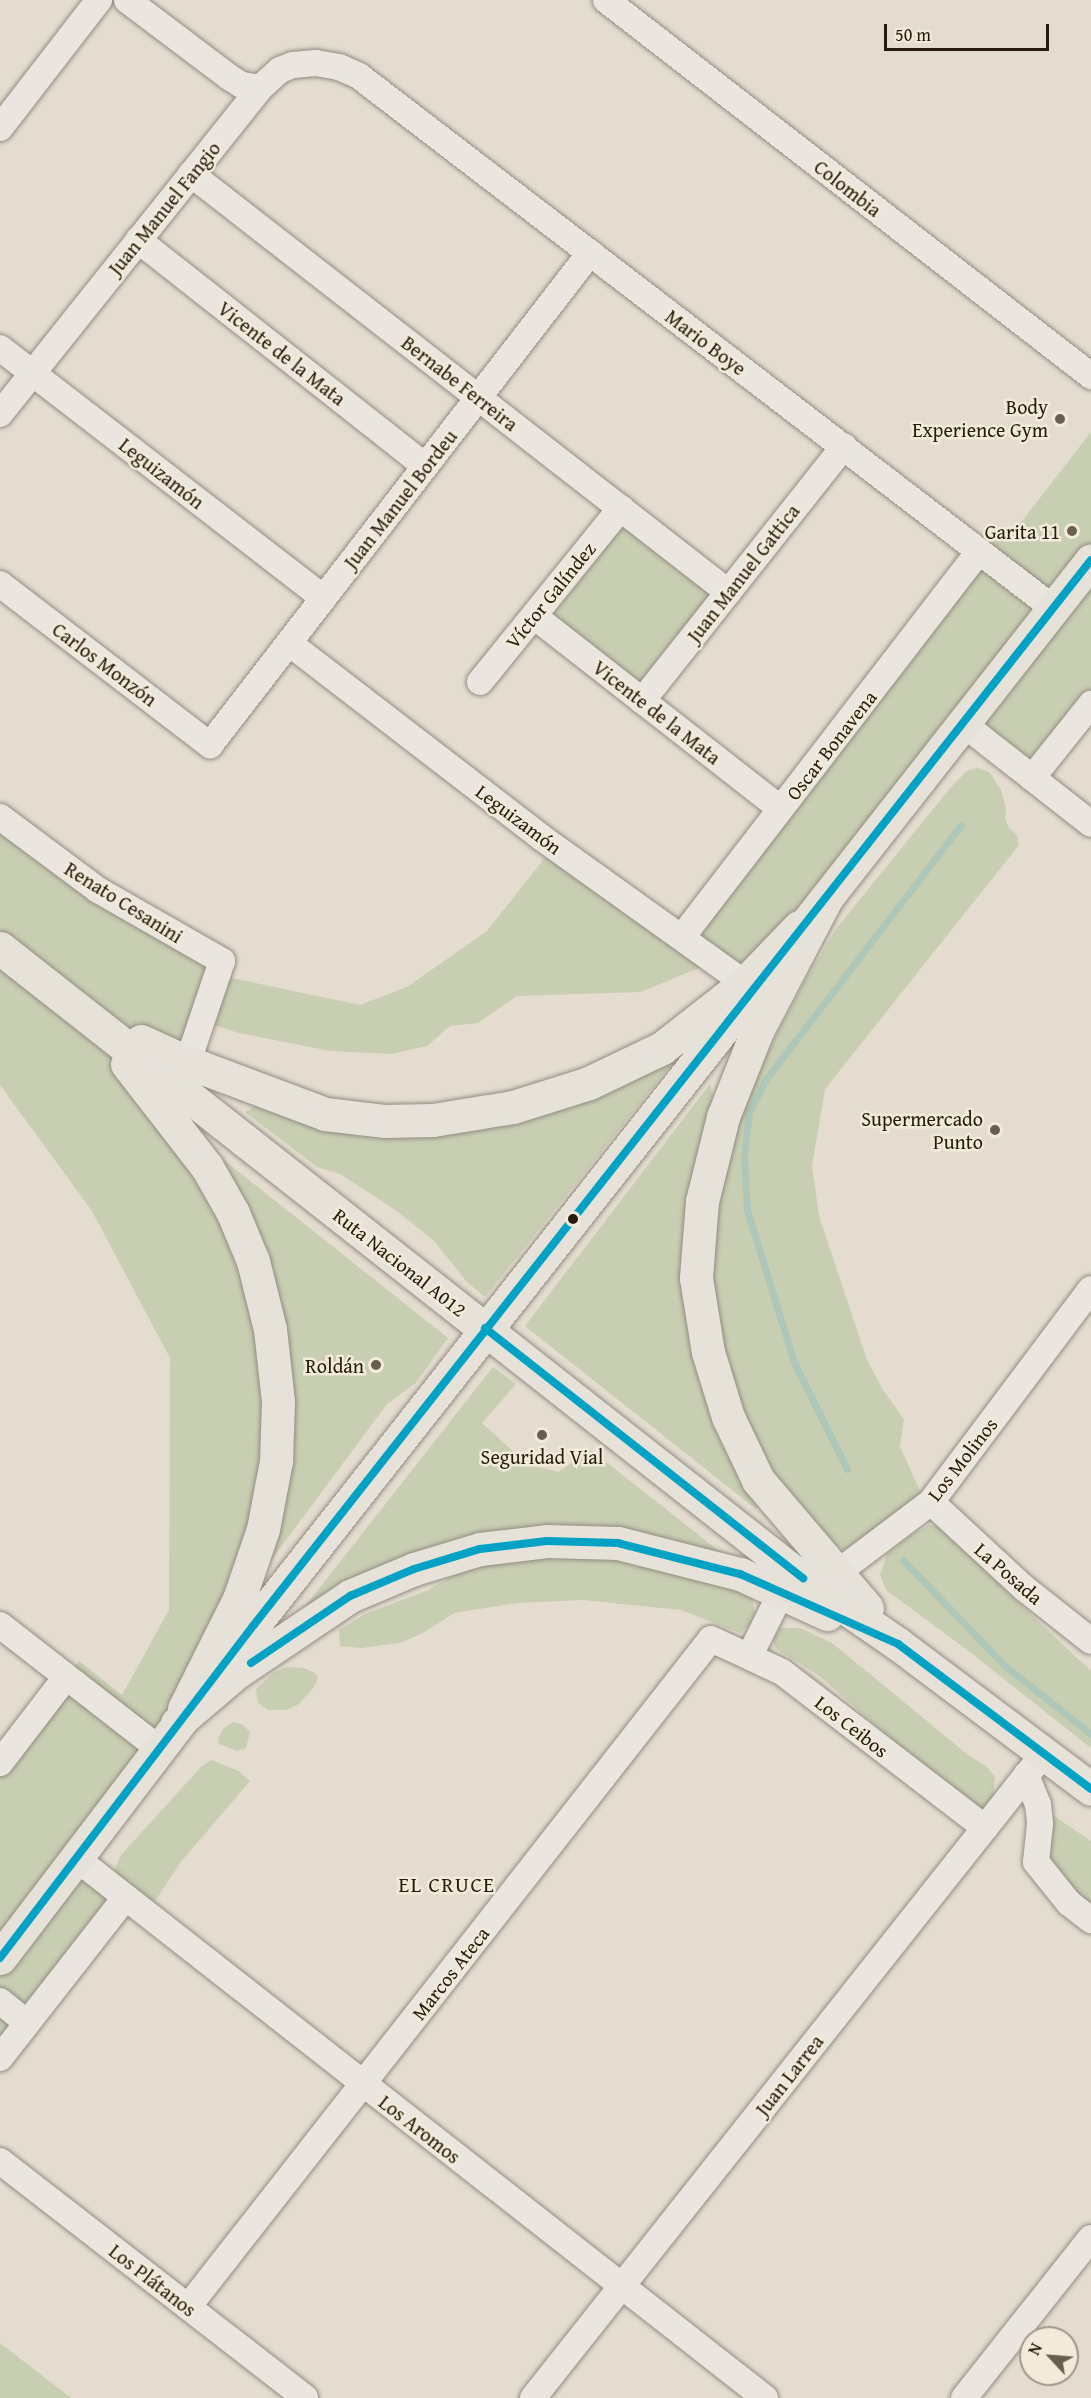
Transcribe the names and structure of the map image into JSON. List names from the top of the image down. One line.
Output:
{"streets":{"main road":["Ruta Nacional A012"],"street":["Colombia","Juan Manuel Fangio","Mario Boye","Vicente de la Mata","Bernabe Ferreira","Leguizamón","Juan Manuel Bordeu","Juan Manuel Gattica","Víctor Galíndez","Carlos Monzón","Oscar Bonavena","Renato Cesanini","Los Molinos","La Posada","Los Ceibos","Marcos Ateca","Juan Larrea","Los Aromos","Los Plátanos"]},"crossings":[["Juan Manuel Fangio","Mario Boye"],["Juan Manuel Fangio","Vicente de la Mata"],["Juan Manuel Fangio","Bernabe Ferreira"],["Juan Manuel Fangio","Leguizamón"],["Mario Boye","Juan Manuel Bordeu"],["Mario Boye","Juan Manuel Gattica"],["Mario Boye","Oscar Bonavena"],["Vicente de la Mata","Juan Manuel Bordeu"],["Vicente de la Mata","Juan Manuel Gattica"],["Vicente de la Mata","Víctor Galíndez"],["Vicente de la Mata","Oscar Bonavena"],["Bernabe Ferreira","Juan Manuel Bordeu"],["Bernabe Ferreira","Juan Manuel Gattica"],["Bernabe Ferreira","Víctor Galíndez"],["Leguizamón","Juan Manuel Bordeu"],["Leguizamón","Oscar Bonavena"],["Juan Manuel Bordeu","Carlos Monzón"],["Renato Cesanini","Ruta Nacional A012"],["Ruta Nacional A012","Los Molinos"],["Ruta Nacional A012","Juan Larrea"],["Los Molinos","La Posada"],["Los Ceibos","Marcos Ateca"],["Los Ceibos","Juan Larrea"],["Marcos Ateca","Los Aromos"],["Marcos Ateca","Los Plátanos"],["Juan Larrea","Los Aromos"]],"districts":["EL CRUCE"],"places":["Body Experience Gym","Garita 11","Supermercado Punto","Roldán","Seguridad Vial"],"scale_bar":"50 m","north":"top left"}
